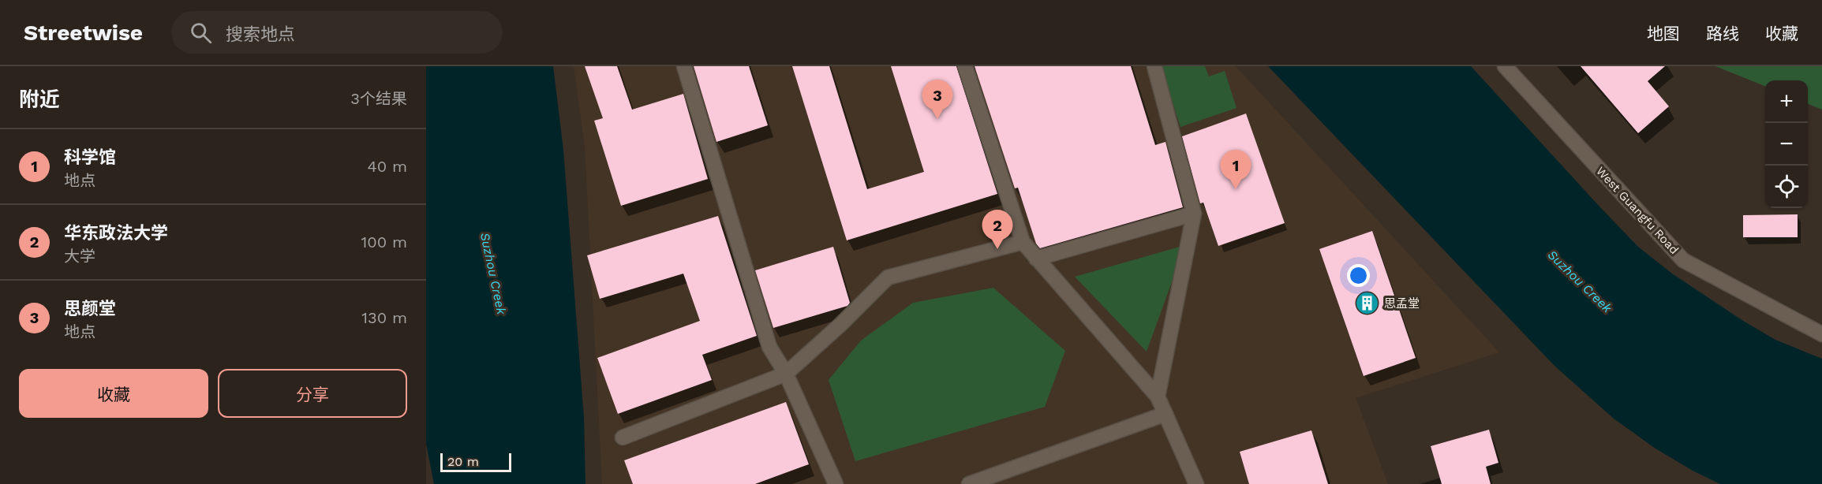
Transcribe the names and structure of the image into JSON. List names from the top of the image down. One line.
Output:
{"streets":{"street":["West Guangfu Road"]},"water":["Suzhou Creek"],"places":{"building":["思孟堂"]},"scale_bar":"20 m","page":{"header":"Streetwise","search":"搜索地点","nav":["地图","路线","收藏"],"heading":["附近","3个结果"],"pins":["3","1","2"],"map_buttons":["+","−"],"list":[{"mark":"1","name":"科学馆","note":"地点","value":"40 m"},{"mark":"2","name":"华东政法大学","note":"大学","value":"100 m"},{"mark":"3","name":"思颜堂","note":"地点","value":"130 m"}],"buttons":["收藏","分享"],"scale":"20 m"}}
